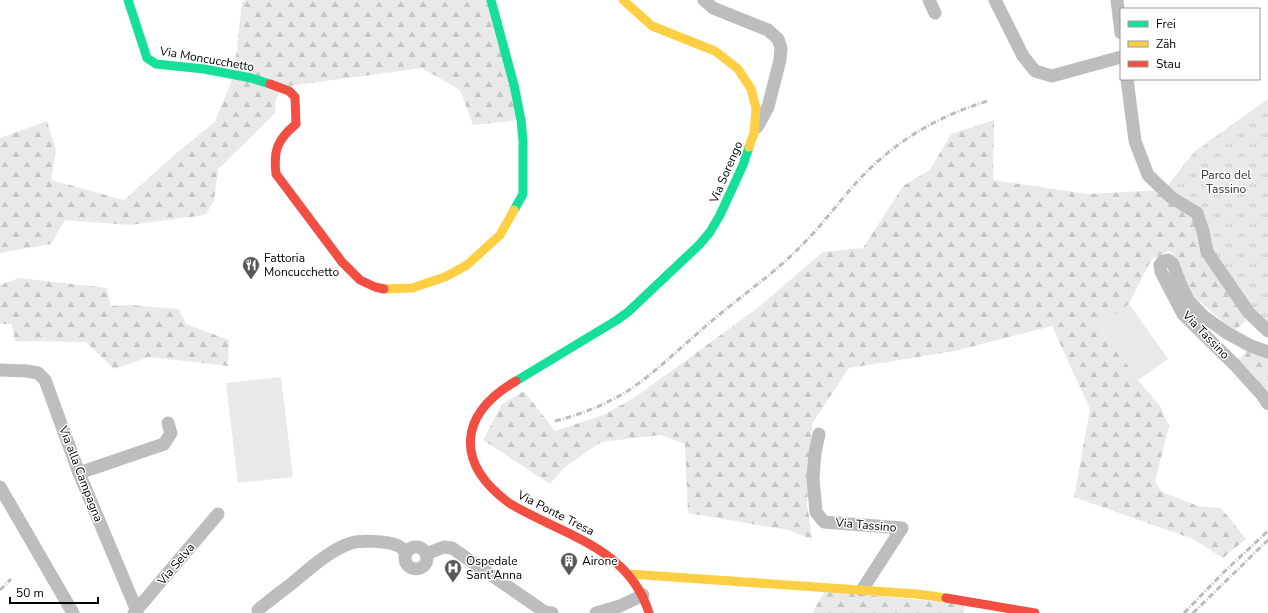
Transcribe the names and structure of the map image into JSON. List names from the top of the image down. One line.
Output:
{"streets":{"street":["Via Moncucchetto","Via Sorengo","Via Tassino","Via alla Campagna","Via Ponte Tresa","Via Selva"]},"crossings":[["Via Sorengo","Via Ponte Tresa"],["Via alla Campagna","Via Selva"]],"parks":["Parco del Tassino"],"places":{"restaurant":["Fattoria Moncucchetto"],"building":["Airone"],"hospital":["Ospedale Sant'Anna"]},"legend":["Frei","Zäh","Stau"],"scale_bar":"50 m"}
